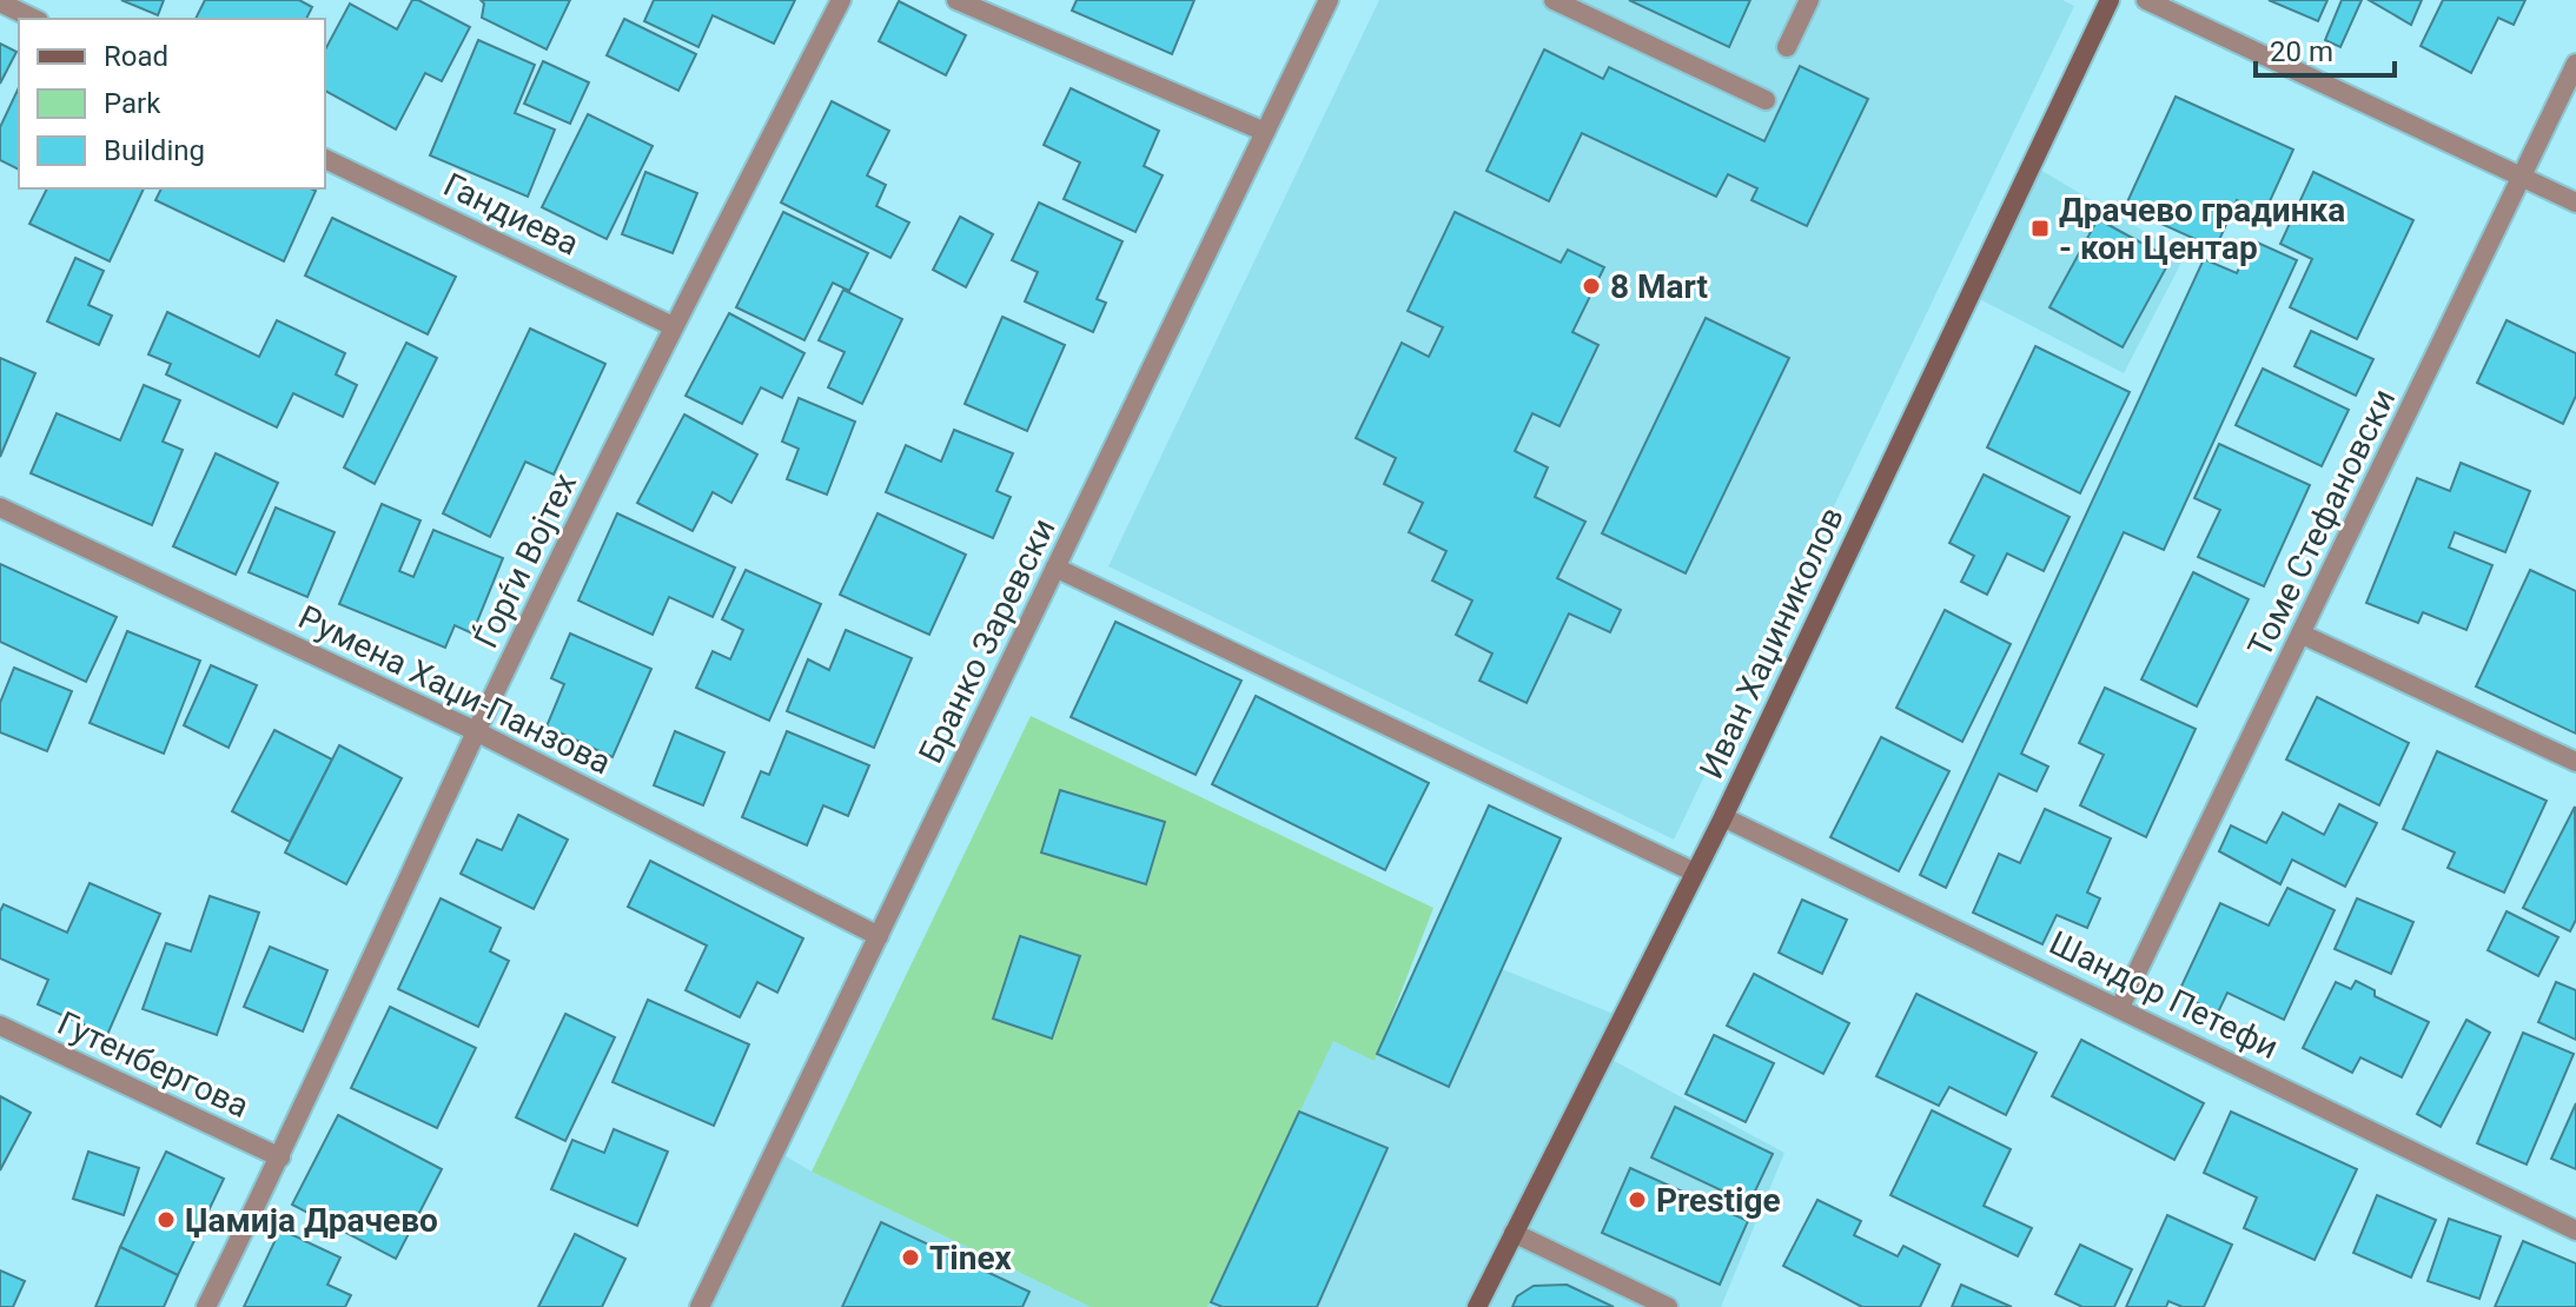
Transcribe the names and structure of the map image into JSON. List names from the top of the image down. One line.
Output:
{"streets":{"street":["Гандиева","Томе Стефановски","Ѓорѓи Војтех","Бранко Заревски","Иван Хаџиниколов","Румена Хаџи-Панзова","Шандор Петефи","Гутенбергова"]},"crossings":[["Гандиева","Ѓорѓи Војтех"],["Томе Стефановски","Шандор Петефи"],["Ѓорѓи Војтех","Румена Хаџи-Панзова"],["Ѓорѓи Војтех","Гутенбергова"],["Бранко Заревски","Румена Хаџи-Панзова"],["Иван Хаџиниколов","Шандор Петефи"]],"places":{"transit":["Драчево градинка - кон Центар"],"other":["8 Mart","Prestige","Џамија Драчево","Tinex"]},"legend":["Road","Park","Building"],"scale_bar":"20 m"}
